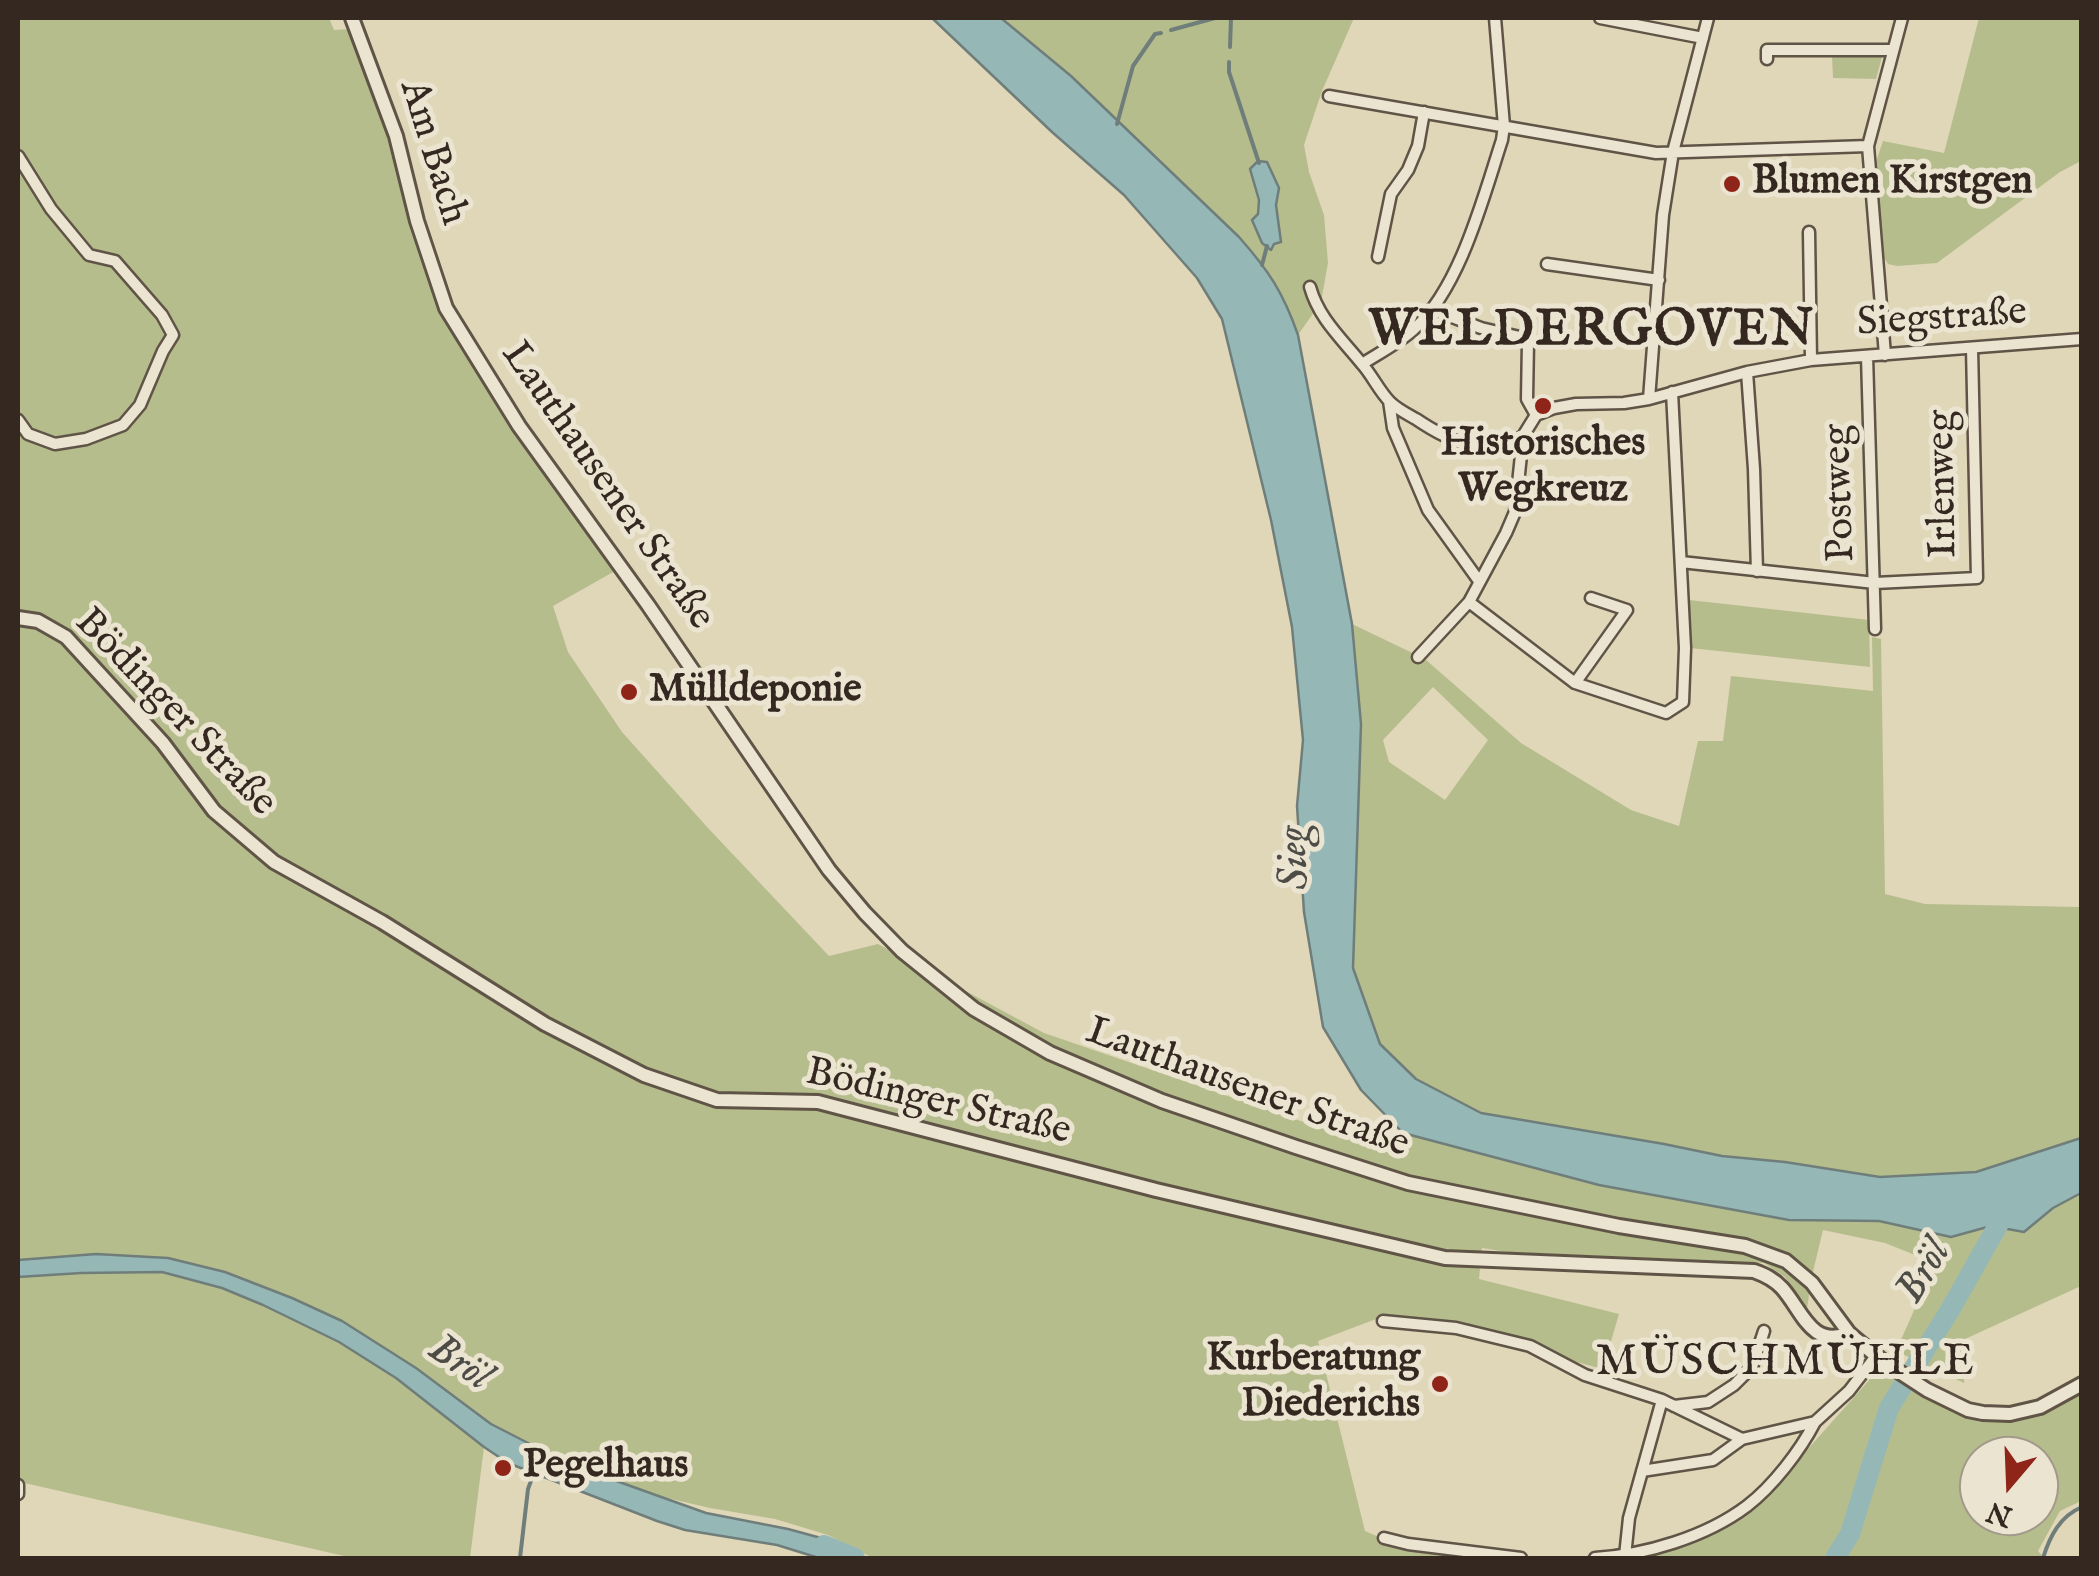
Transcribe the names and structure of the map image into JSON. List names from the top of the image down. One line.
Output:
{"streets":{"street":["Am Bach","Siegstraße","Irlenweg","Lauthausener Straße","Postweg","Bödinger Straße"]},"crossings":[["Am Bach","Lauthausener Straße"],["Siegstraße","Irlenweg"],["Siegstraße","Postweg"],["Irlenweg","Postweg"],["Lauthausener Straße","Bödinger Straße"]],"districts":["WELDERGOVEN","MÜSCHMÜHLE"],"water":["Sieg","Bröl"],"places":["Blumen Kirstgen","Historisches Wegkreuz","Mülldeponie","Kurberatung Diederichs","Pegelhaus"],"north":"bottom"}
